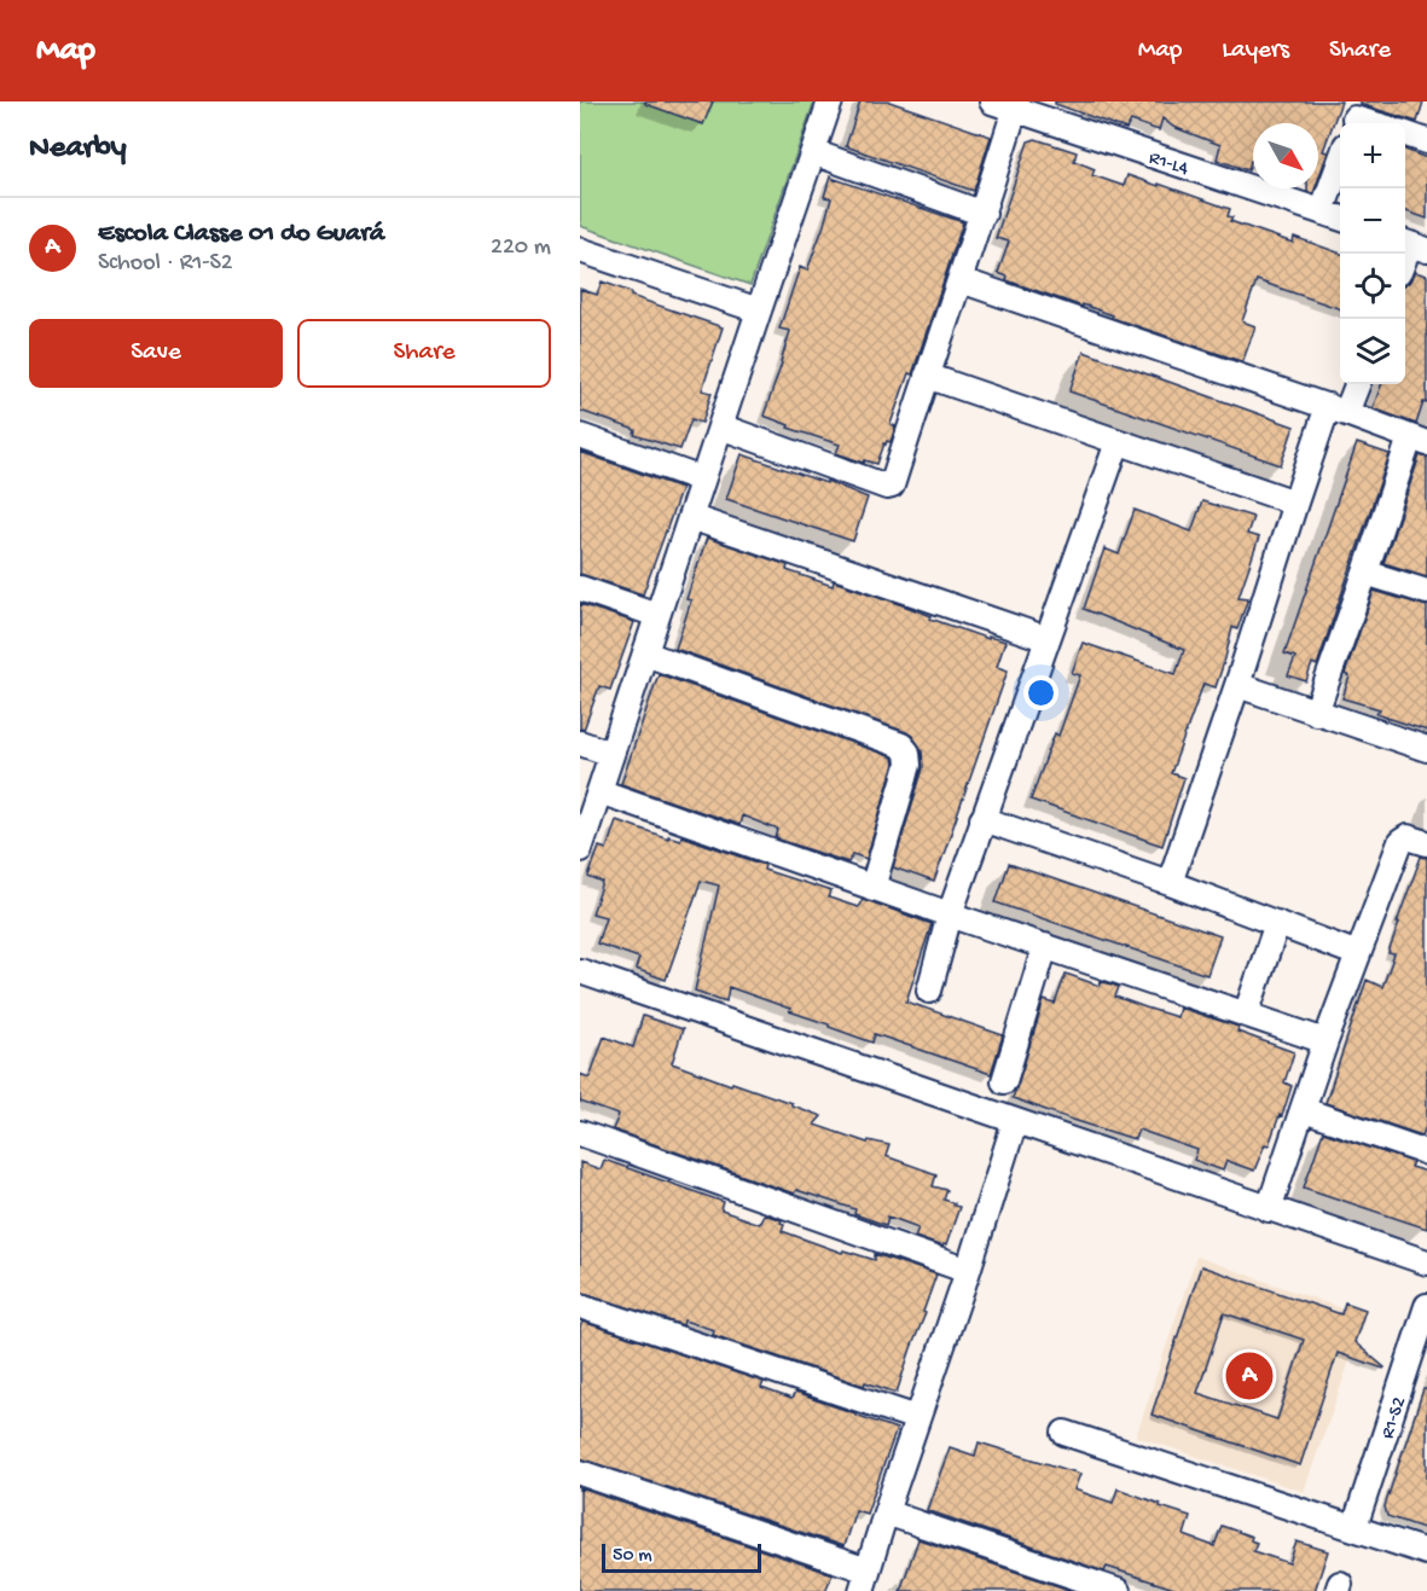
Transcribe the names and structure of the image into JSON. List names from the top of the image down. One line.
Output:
{"streets":{"street":["R1-L4","R1-S2"]},"scale_bar":"50 m","north":"bottom right","page":{"header":"Map","nav":["Map","Layers","Share"],"heading":"Nearby","map_buttons":["+","−"],"list":[{"mark":"A","name":"Escola Classe 01 do Guará","note":"School · R1-S2","value":"220 m"}],"buttons":["Save","Share"],"pins":"A","scale":"50 m"}}
